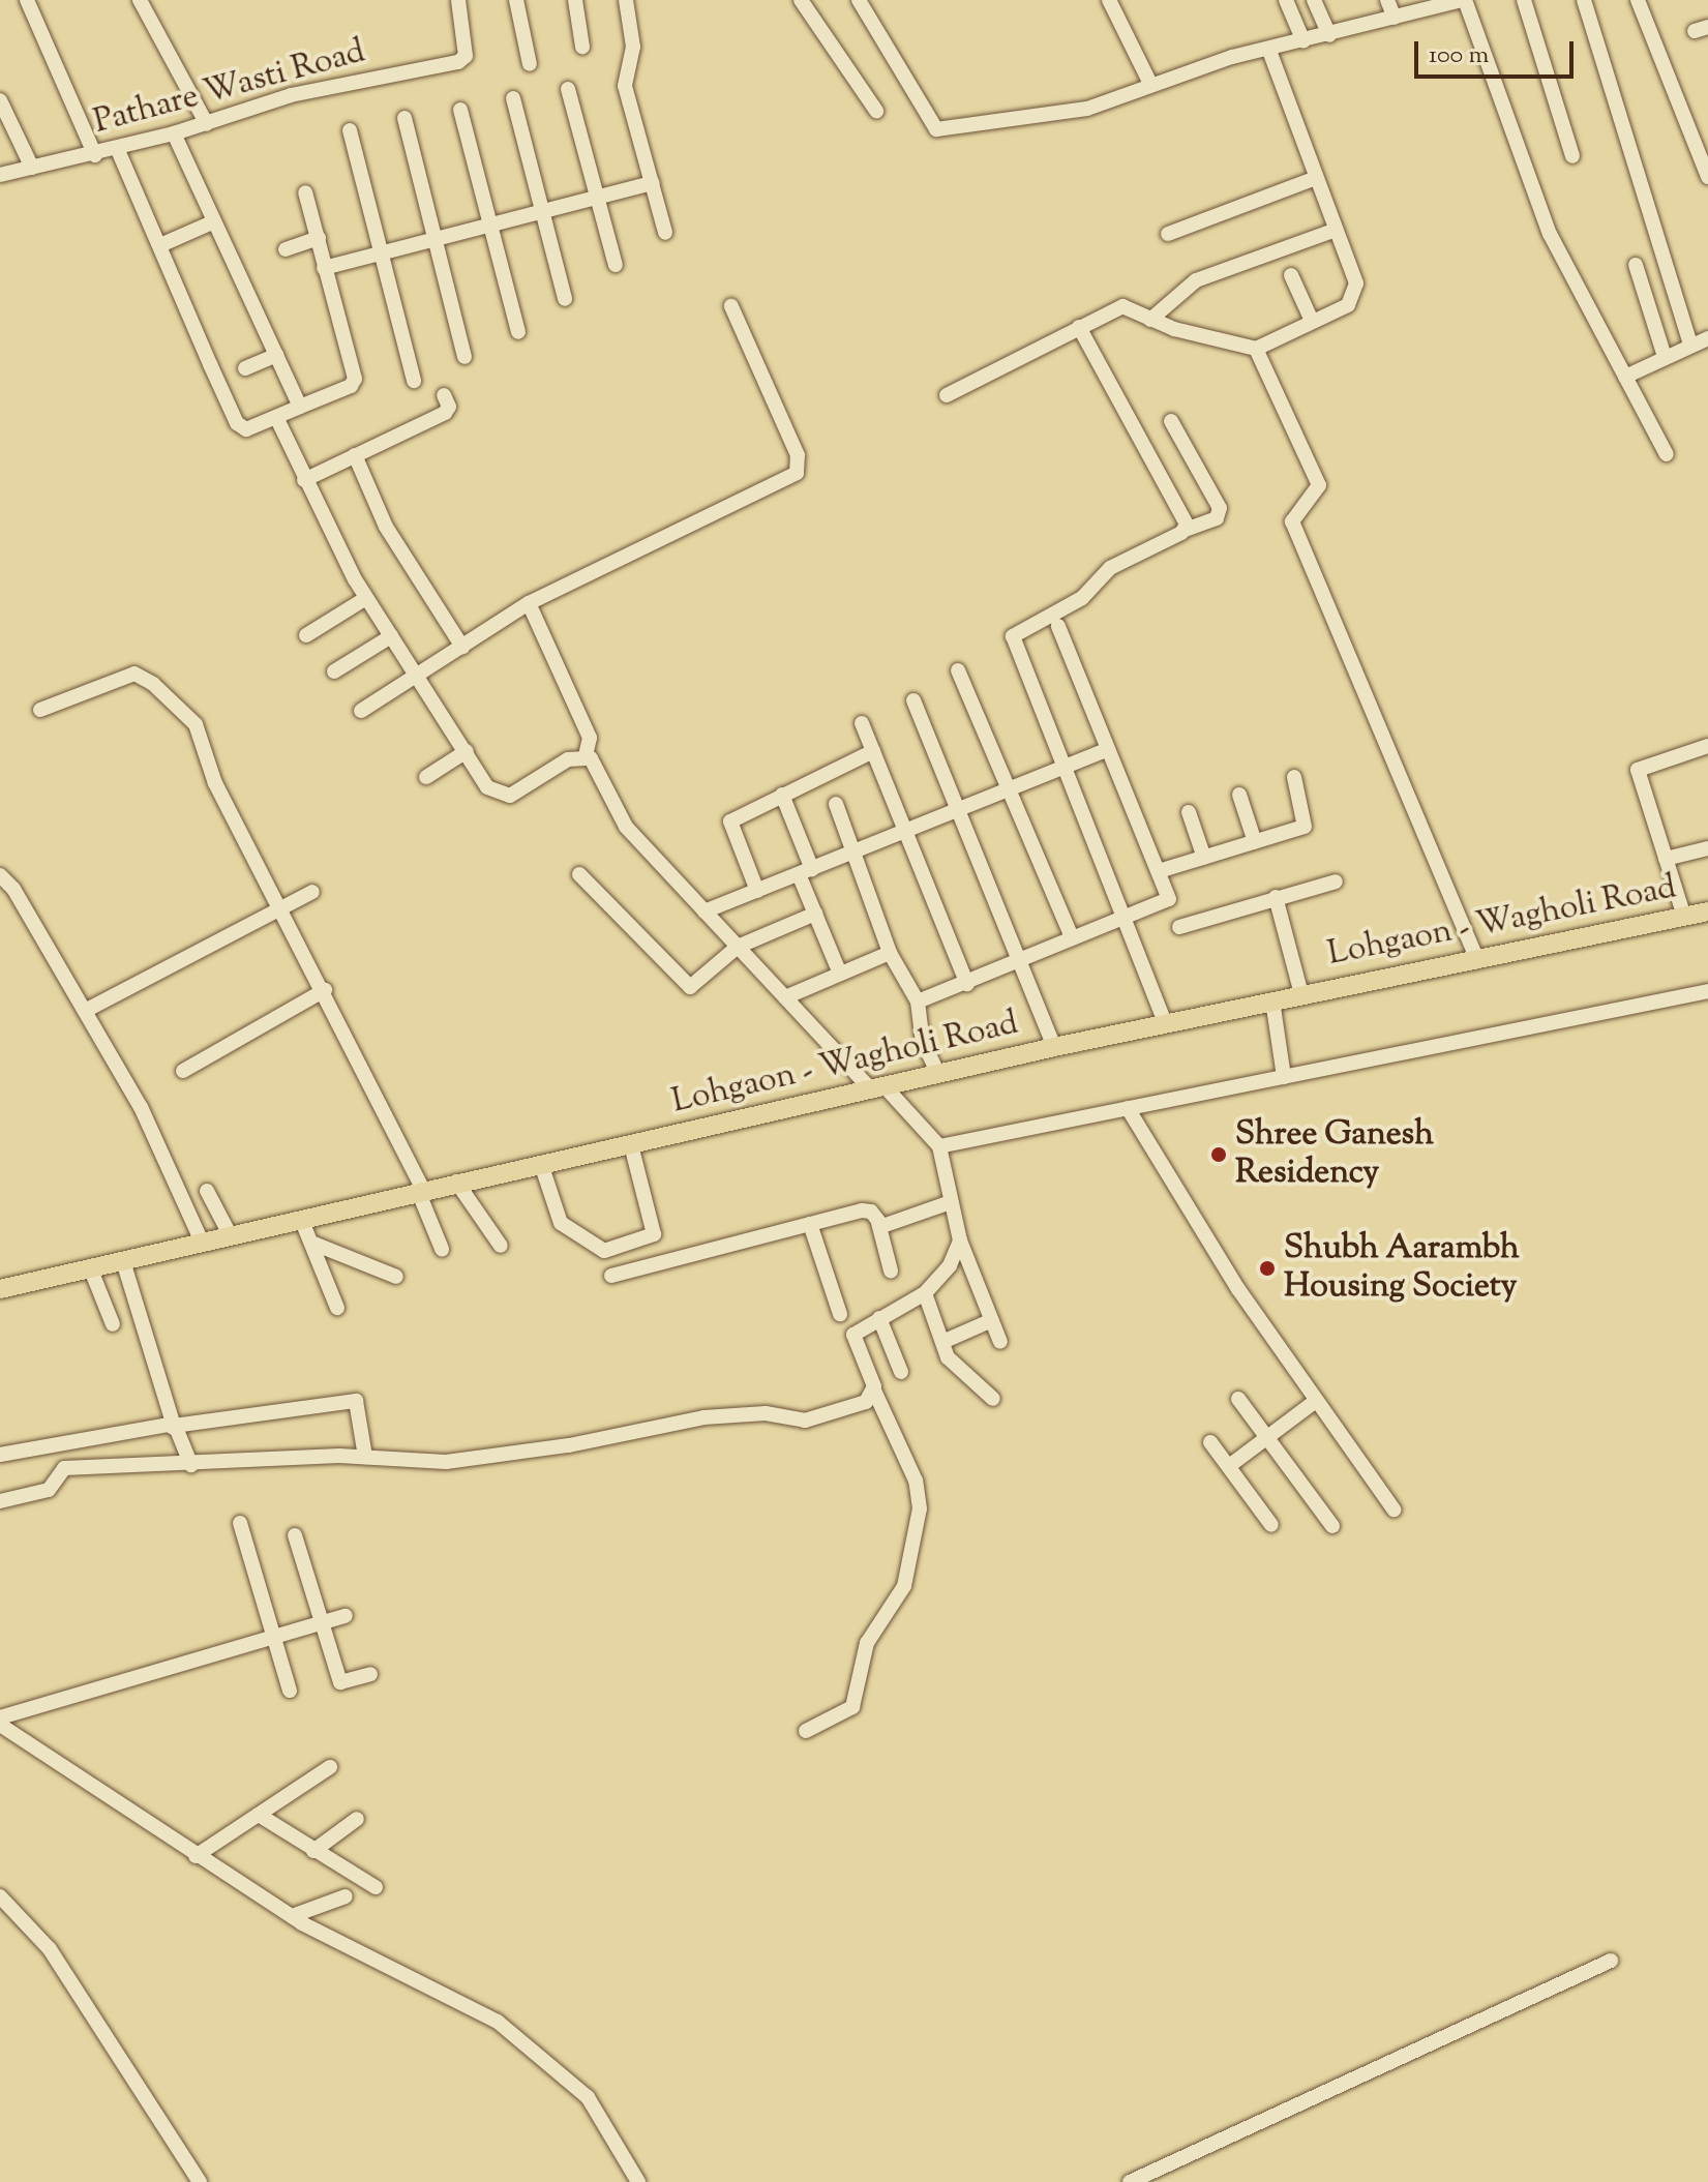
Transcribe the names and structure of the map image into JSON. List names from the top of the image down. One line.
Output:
{"streets":{"main road":["Lohgaon - Wagholi Road"],"street":["Pathare Wasti Road"]},"places":["Shree Ganesh Residency","Shubh Aarambh Housing Society"],"scale_bar":"100 m"}
